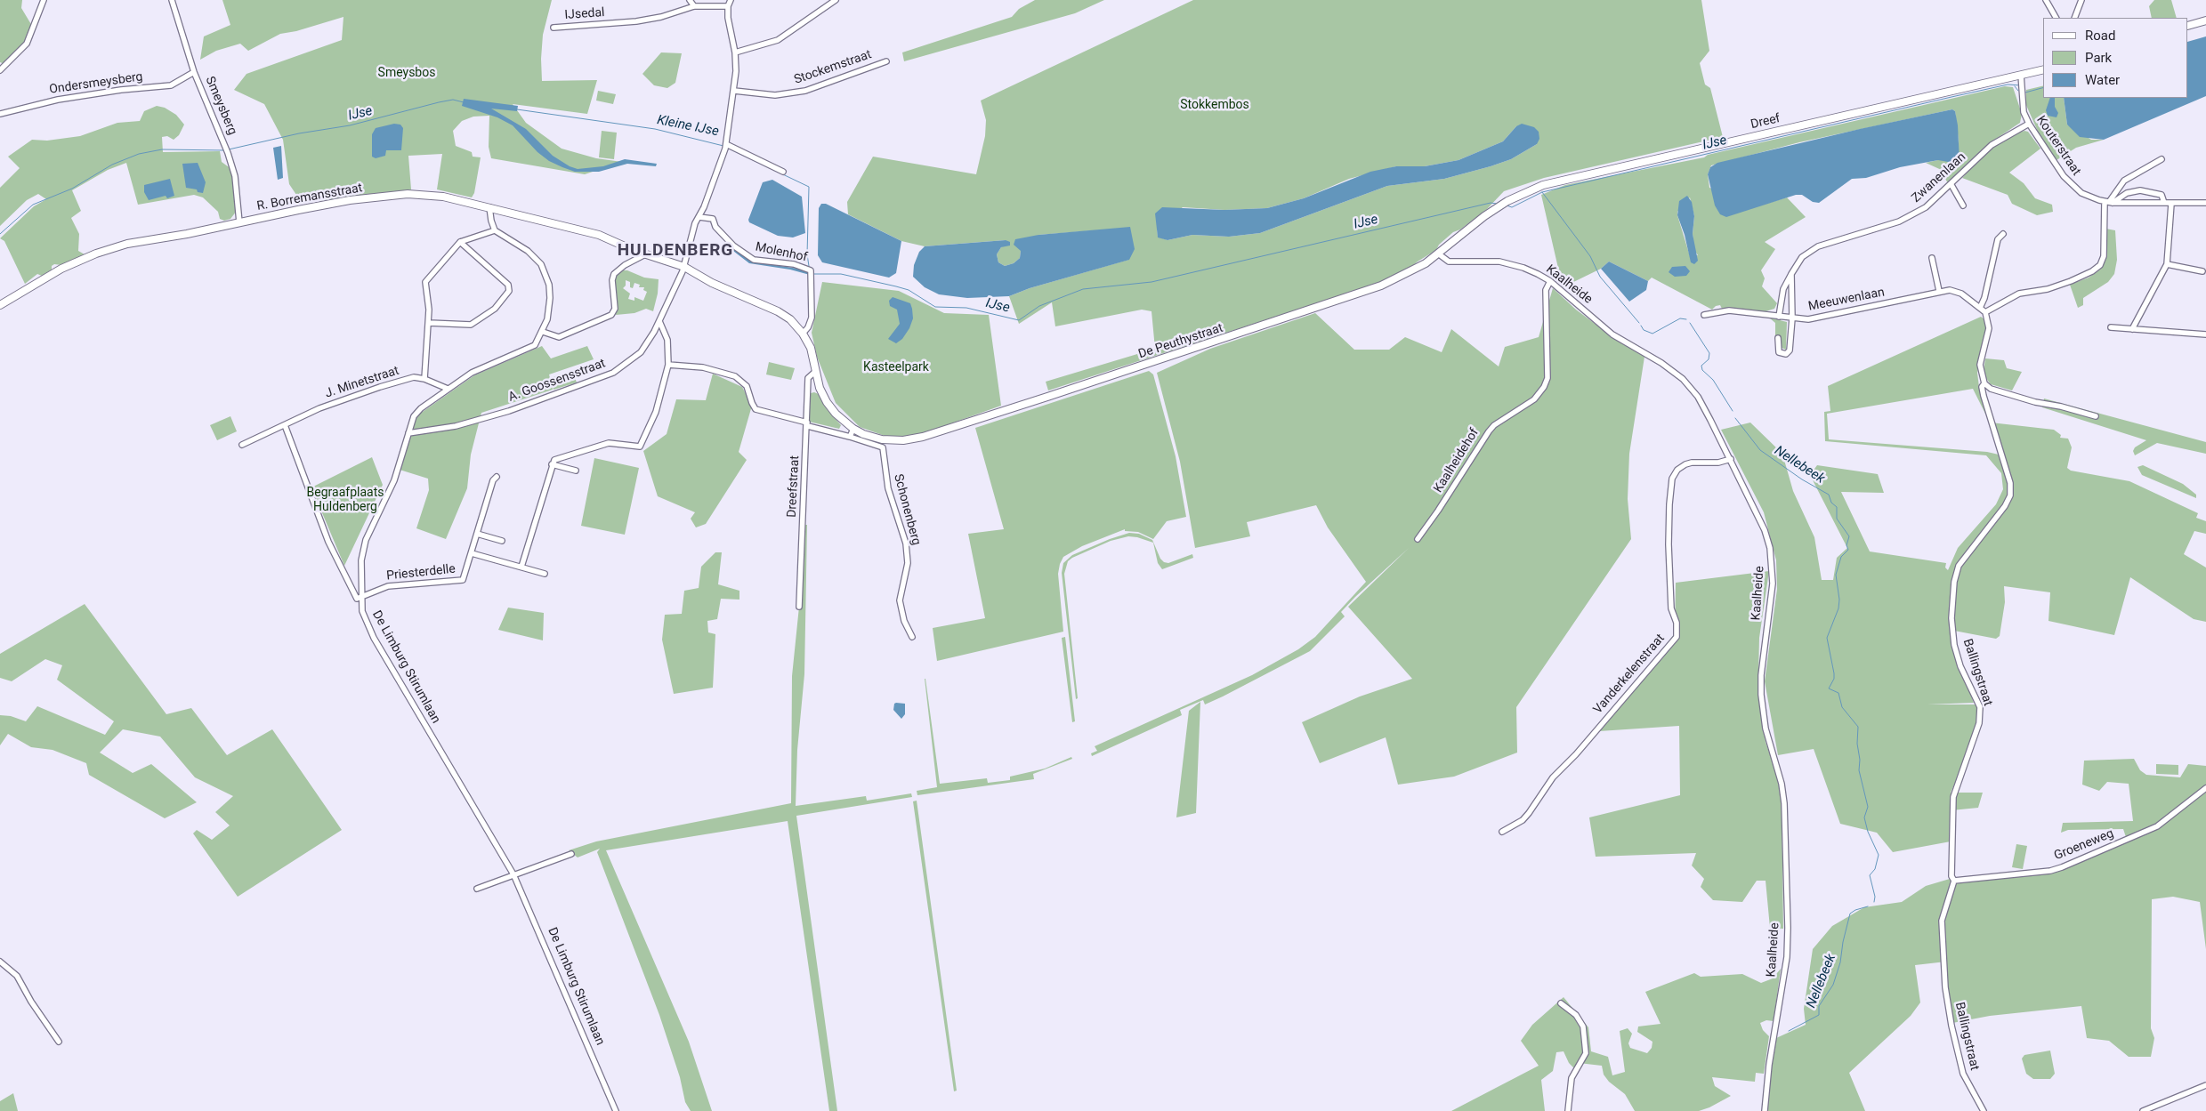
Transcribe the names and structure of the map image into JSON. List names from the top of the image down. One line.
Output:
{"streets":{"main road":["Dreef","R. Borremansstraat","De Peuthystraat"],"street":["IJsedal","Stockemstraat","Ondersmeysberg","Smeysberg","Kouterstraat","Zwanenlaan","Molenhof","Kaalheide","Meeuwenlaan","A. Goossensstraat","J. Minetstraat","Kaalheidehof","Dreefstraat","Schonenberg","Priesterdelle","De Limburg Stirumlaan","Ballingstraat","Vanderkelenstraat","Groeneweg"]},"crossings":[["IJsedal","A. Goossensstraat"],["Stockemstraat","A. Goossensstraat"],["Ondersmeysberg","Smeysberg"],["Smeysberg","R. Borremansstraat"],["Dreef","Kouterstraat"],["Dreef","De Peuthystraat"],["Kouterstraat","Zwanenlaan"],["Zwanenlaan","Meeuwenlaan"],["R. Borremansstraat","De Peuthystraat"],["R. Borremansstraat","A. Goossensstraat"],["Molenhof","De Peuthystraat"],["Molenhof","A. Goossensstraat"],["Kaalheide","De Peuthystraat"],["Kaalheide","Kaalheidehof"],["Kaalheide","Vanderkelenstraat"],["De Peuthystraat","A. Goossensstraat"],["De Peuthystraat","Dreefstraat"],["A. Goossensstraat","De Limburg Stirumlaan"],["J. Minetstraat","De Limburg Stirumlaan"],["Priesterdelle","De Limburg Stirumlaan"],["Ballingstraat","Groeneweg"]],"districts":["HULDENBERG"],"water":["IJse","Kleine IJse","Nellebeek"],"parks":["Smeysbos","Stokkembos","Kasteelpark","Begraafplaats Huldenberg"],"legend":["Road","Park","Water"]}
